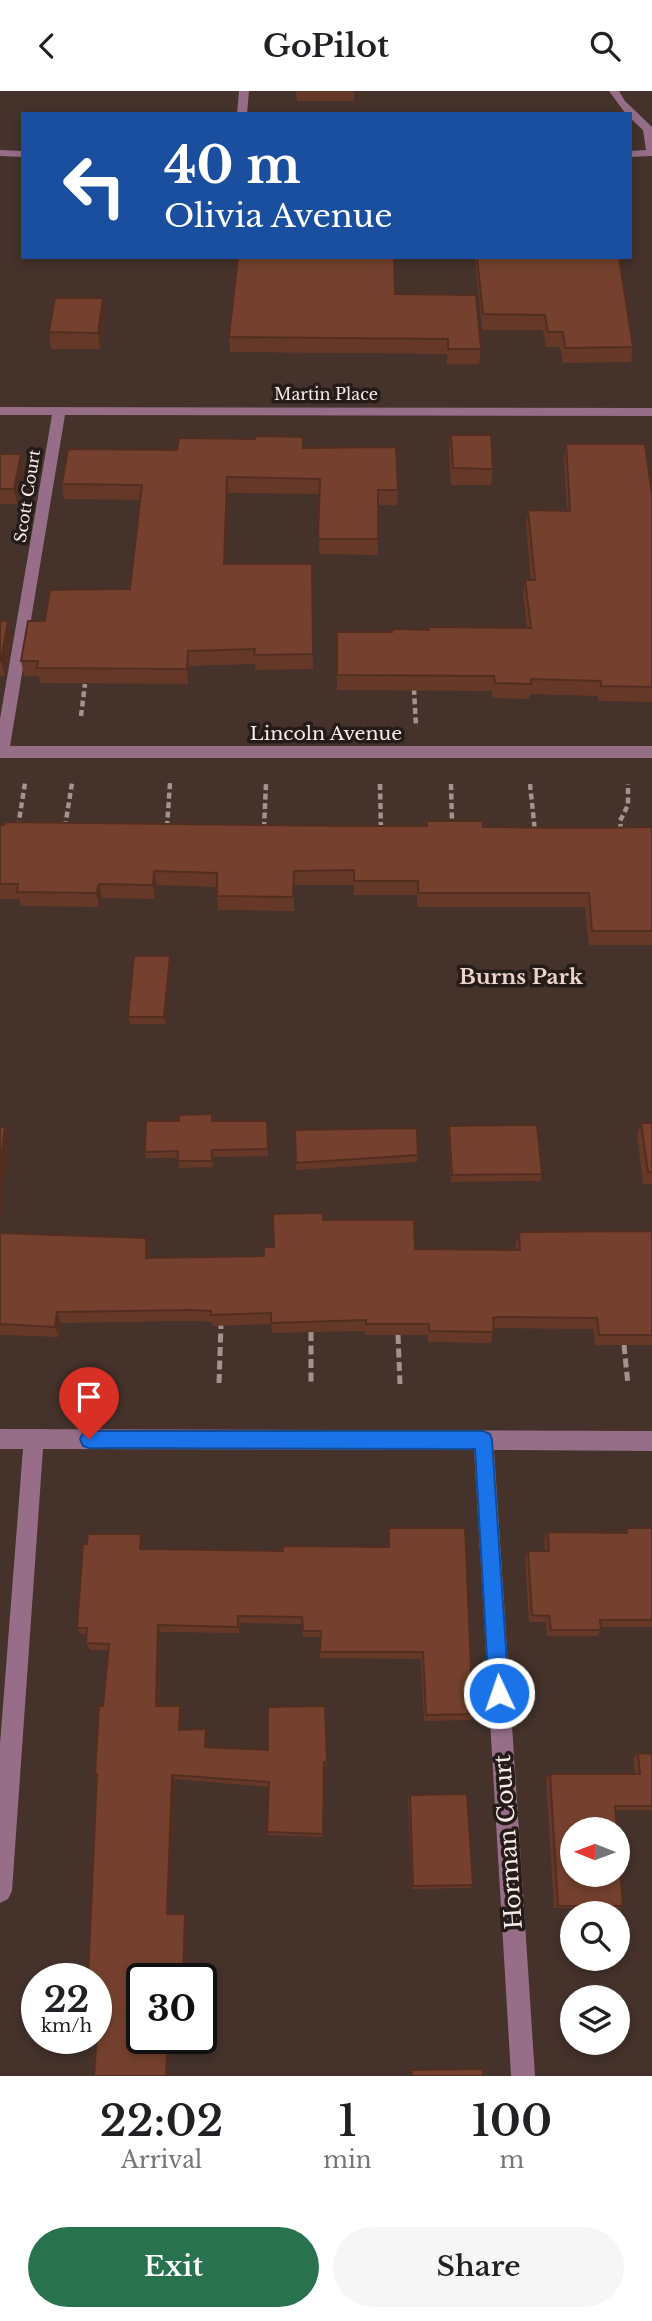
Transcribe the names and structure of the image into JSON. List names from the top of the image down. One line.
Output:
{"streets":{"street":["Martin Place","Scott Court","Lincoln Avenue","Horman Court"]},"crossings":[["Martin Place","Scott Court"],["Scott Court","Lincoln Avenue"]],"districts":["Burns Park"],"north":"left","page":{"header":"GoPilot","turn":["40 m","Olivia Avenue"],"speed":"22 km/h","limit":"30","eta":["22:02","Arrival","1","min","100","m"],"buttons":["Exit","Share"]}}
